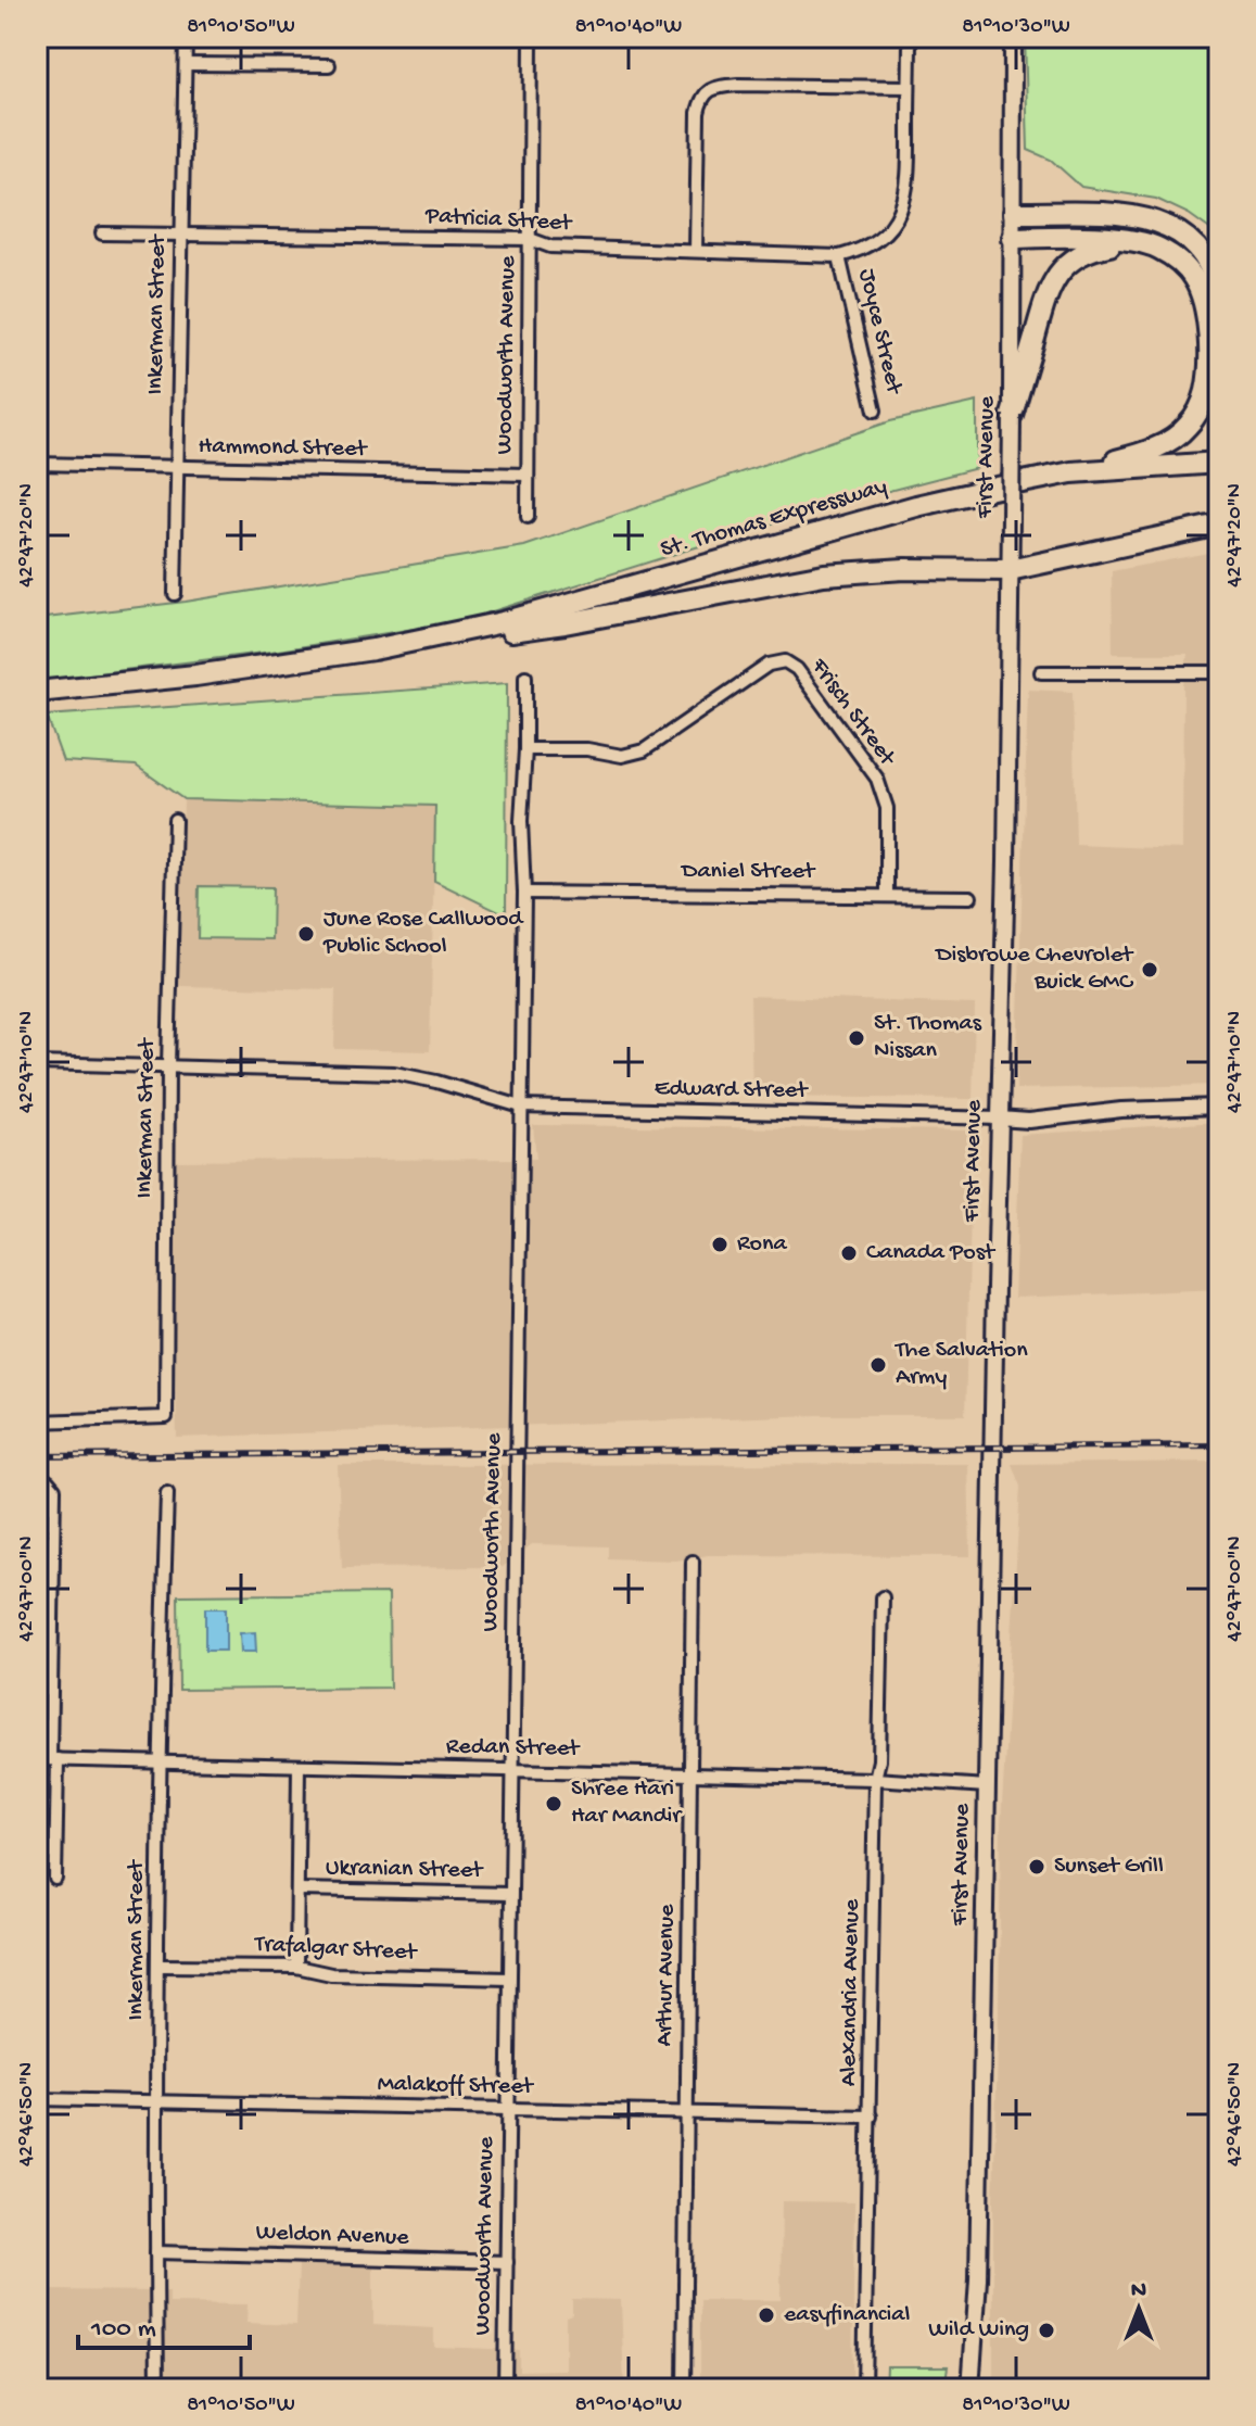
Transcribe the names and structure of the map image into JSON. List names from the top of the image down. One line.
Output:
{"streets":{"highway":["St. Thomas Expressway"],"main road":["First Avenue"],"street":["Patricia Street","Inkerman Street","Joyce Street","Woodworth Avenue","Hammond Street","Frisch Street","Daniel Street","Edward Street","Redan Street","Ukranian Street","Trafalgar Street","Arthur Avenue","Alexandria Avenue","Malakoff Street","Weldon Avenue"]},"crossings":[["Patricia Street","Inkerman Street"],["Patricia Street","Joyce Street"],["Patricia Street","Woodworth Avenue"],["Inkerman Street","Hammond Street"],["Inkerman Street","Edward Street"],["Inkerman Street","Redan Street"],["Inkerman Street","Trafalgar Street"],["Inkerman Street","Malakoff Street"],["Inkerman Street","Weldon Avenue"],["Woodworth Avenue","Hammond Street"],["Woodworth Avenue","Frisch Street"],["Woodworth Avenue","Daniel Street"],["Woodworth Avenue","Edward Street"],["Woodworth Avenue","Redan Street"],["Woodworth Avenue","Ukranian Street"],["Woodworth Avenue","Trafalgar Street"],["Woodworth Avenue","Malakoff Street"],["Woodworth Avenue","Weldon Avenue"],["First Avenue","Edward Street"],["First Avenue","Redan Street"],["Frisch Street","Daniel Street"],["Redan Street","Arthur Avenue"],["Redan Street","Alexandria Avenue"],["Arthur Avenue","Malakoff Street"],["Alexandria Avenue","Malakoff Street"]],"places":["June Rose Callwood Public School","Disbrowe Chevrolet Buick GMC","St. Thomas Nissan","Rona","Canada Post","The Salvation Army","Shree Hari Har Mandir","Sunset Grill","easyfinancial","Wild Wing"],"scale_bar":"100 m","north":"top","coordinates":["81°10'50\"W","81°10'40\"W","81°10'30\"W","42°47'20\"N","42°47'10\"N","42°47'00\"N","42°46'50\"N"]}
